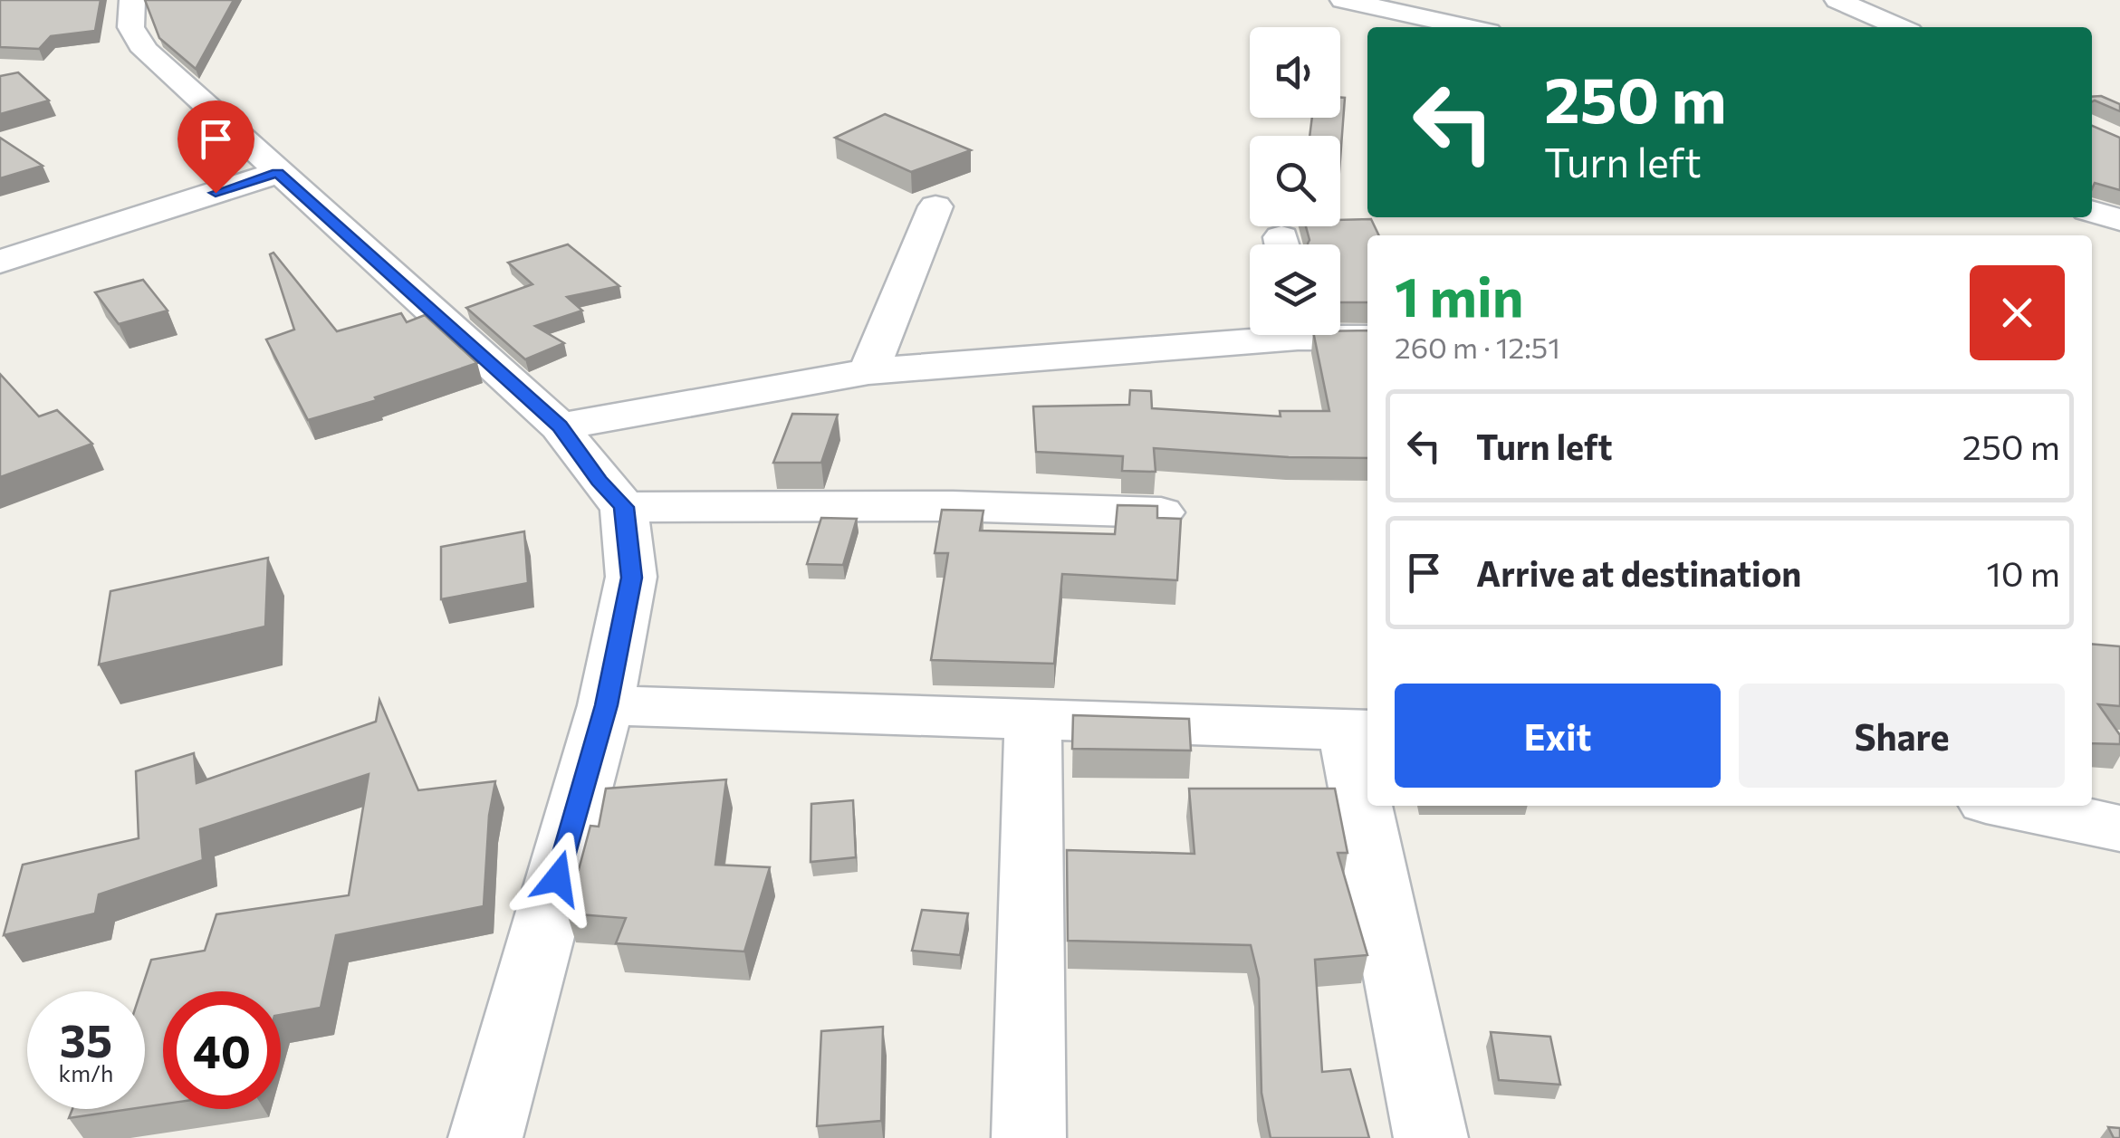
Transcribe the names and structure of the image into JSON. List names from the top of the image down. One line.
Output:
{"page":{"turn":["250 m","Turn left"],"heading":["1 min","260 m · 12:51"],"list":[{"name":"Turn left","value":"250 m"},{"name":"Arrive at destination","value":"10 m"}],"buttons":["Exit","Share"],"speed":"35 km/h","limit":"40"}}
